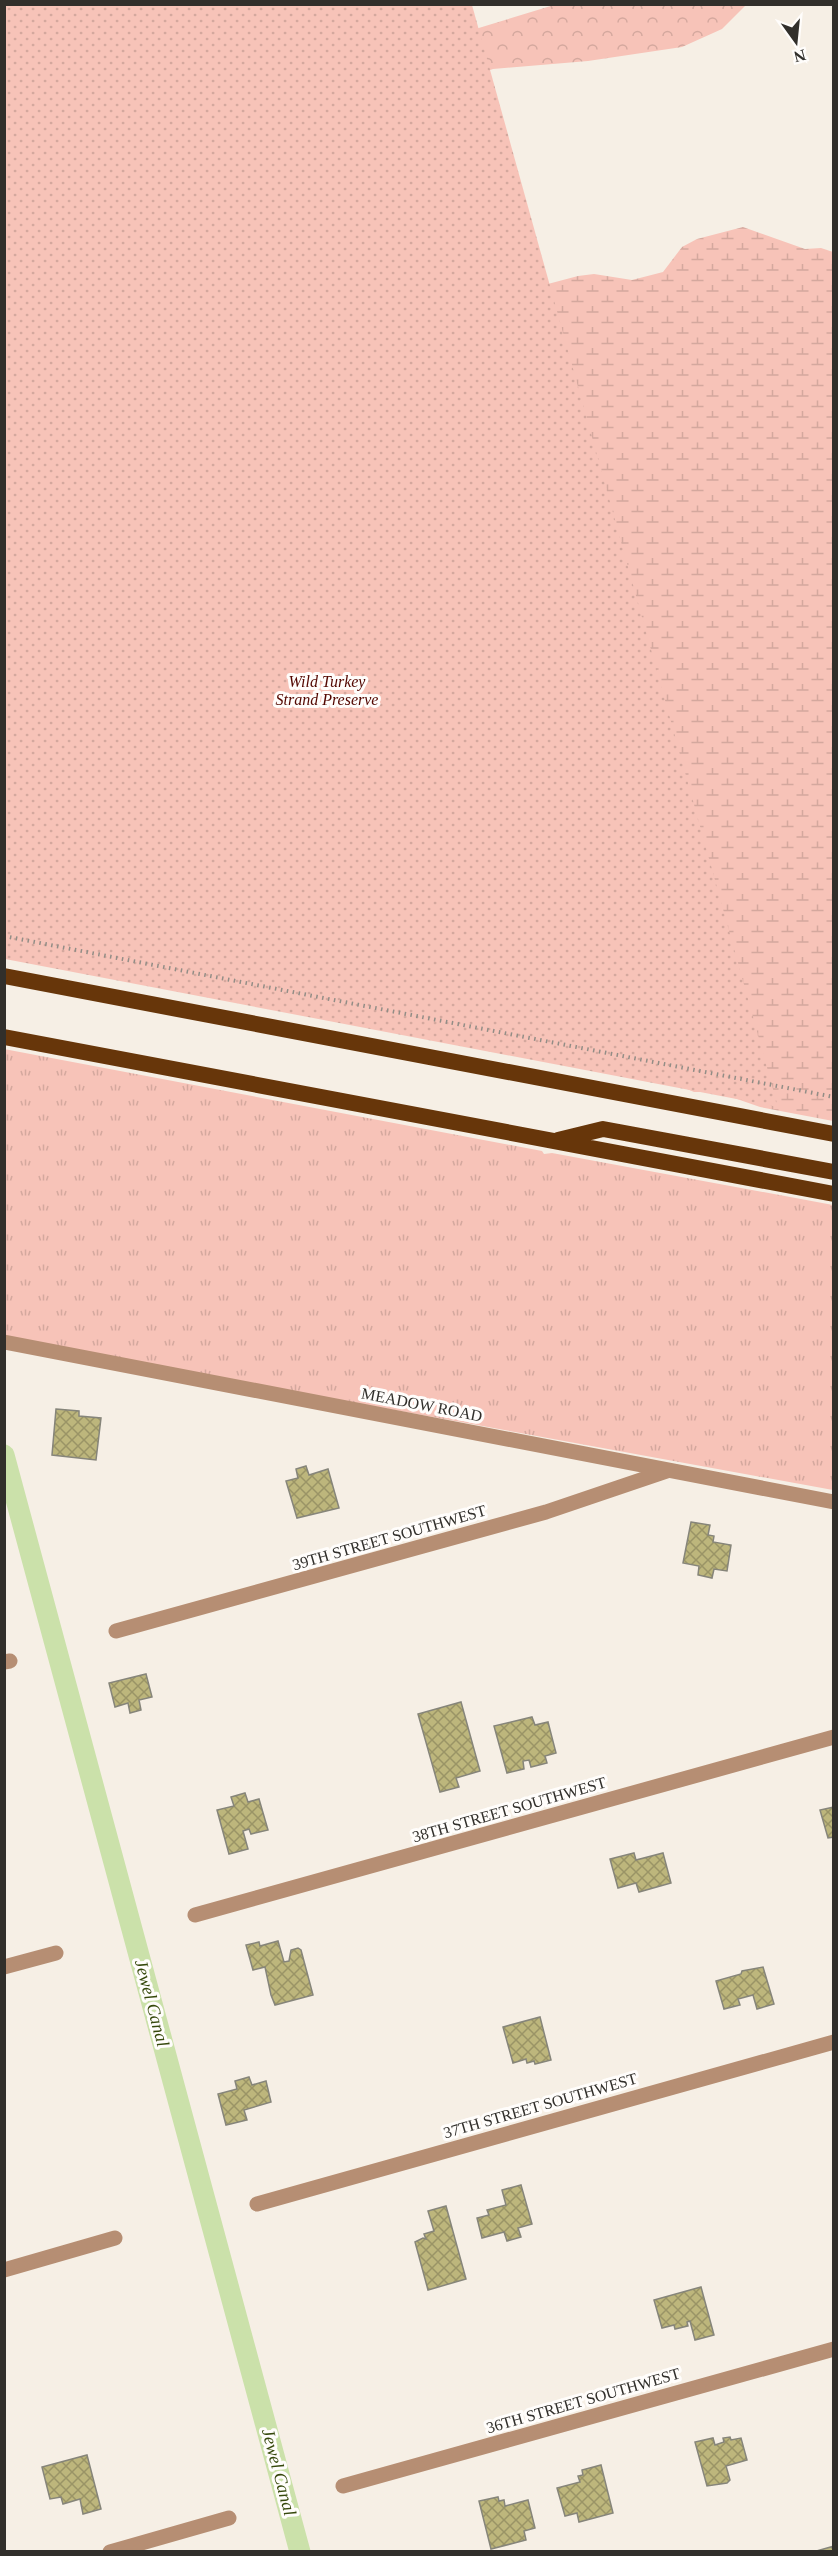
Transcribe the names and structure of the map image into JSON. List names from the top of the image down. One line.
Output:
{"streets":{"street":["MEADOW ROAD","39TH STREET SOUTHWEST","38TH STREET SOUTHWEST","37TH STREET SOUTHWEST","36TH STREET SOUTHWEST"]},"crossings":[["MEADOW ROAD","39TH STREET SOUTHWEST"]],"water":["Jewel Canal"],"parks":["Wild Turkey Strand Preserve"],"north":"bottom"}
